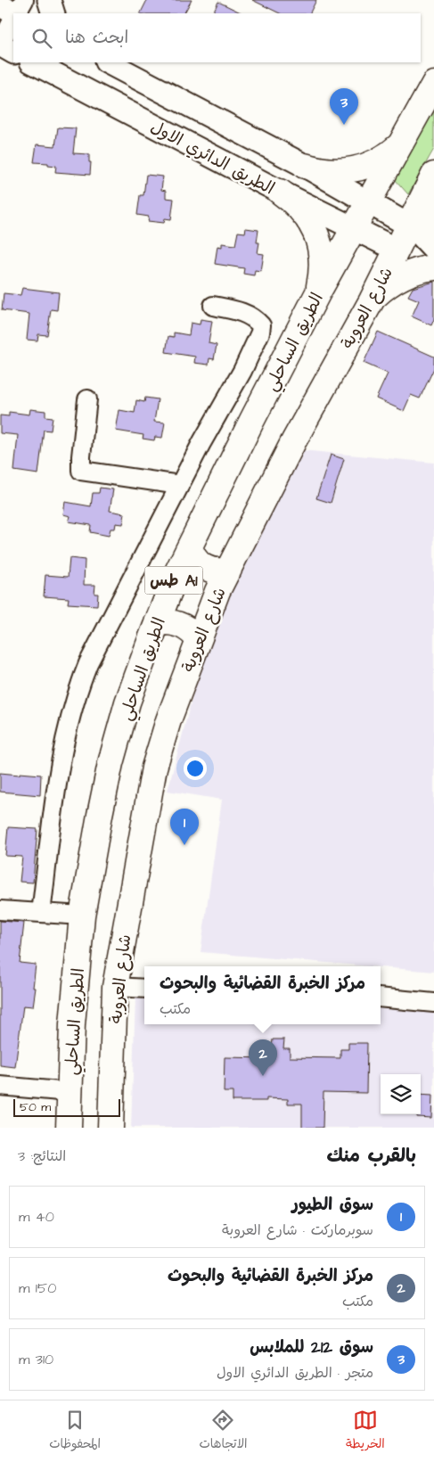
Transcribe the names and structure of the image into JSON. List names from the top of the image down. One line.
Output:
{"streets":{"highway":["شارع العروبة","الطريق الساحلي","طس A1"],"main road":["الطريق الدائري الاول"]},"crossings":[["الطريق الدائري الاول","شارع العروبة"],["الطريق الدائري الاول","الطريق الساحلي"]],"scale_bar":"50 m","page":{"search":"ابحث هنا","pins":["3","1","2"],"popup":["مركز الخبرة القضائية والبحوث","مكتب"],"scale":"50 m","heading":["بالقرب منك","النتائج: 3"],"list":[{"mark":"1","name":"سوق الطيور","note":"سوبرماركت · شارع العروبة","value":"40 m"},{"mark":"2","name":"مركز الخبرة القضائية والبحوث","note":"مكتب","value":"150 m"},{"mark":"3","name":"سوق 212 للملابس","note":"متجر · الطريق الدائري الاول","value":"310 m"}],"nav":["الخريطة","الاتجاهات","المحفوظات"]}}
